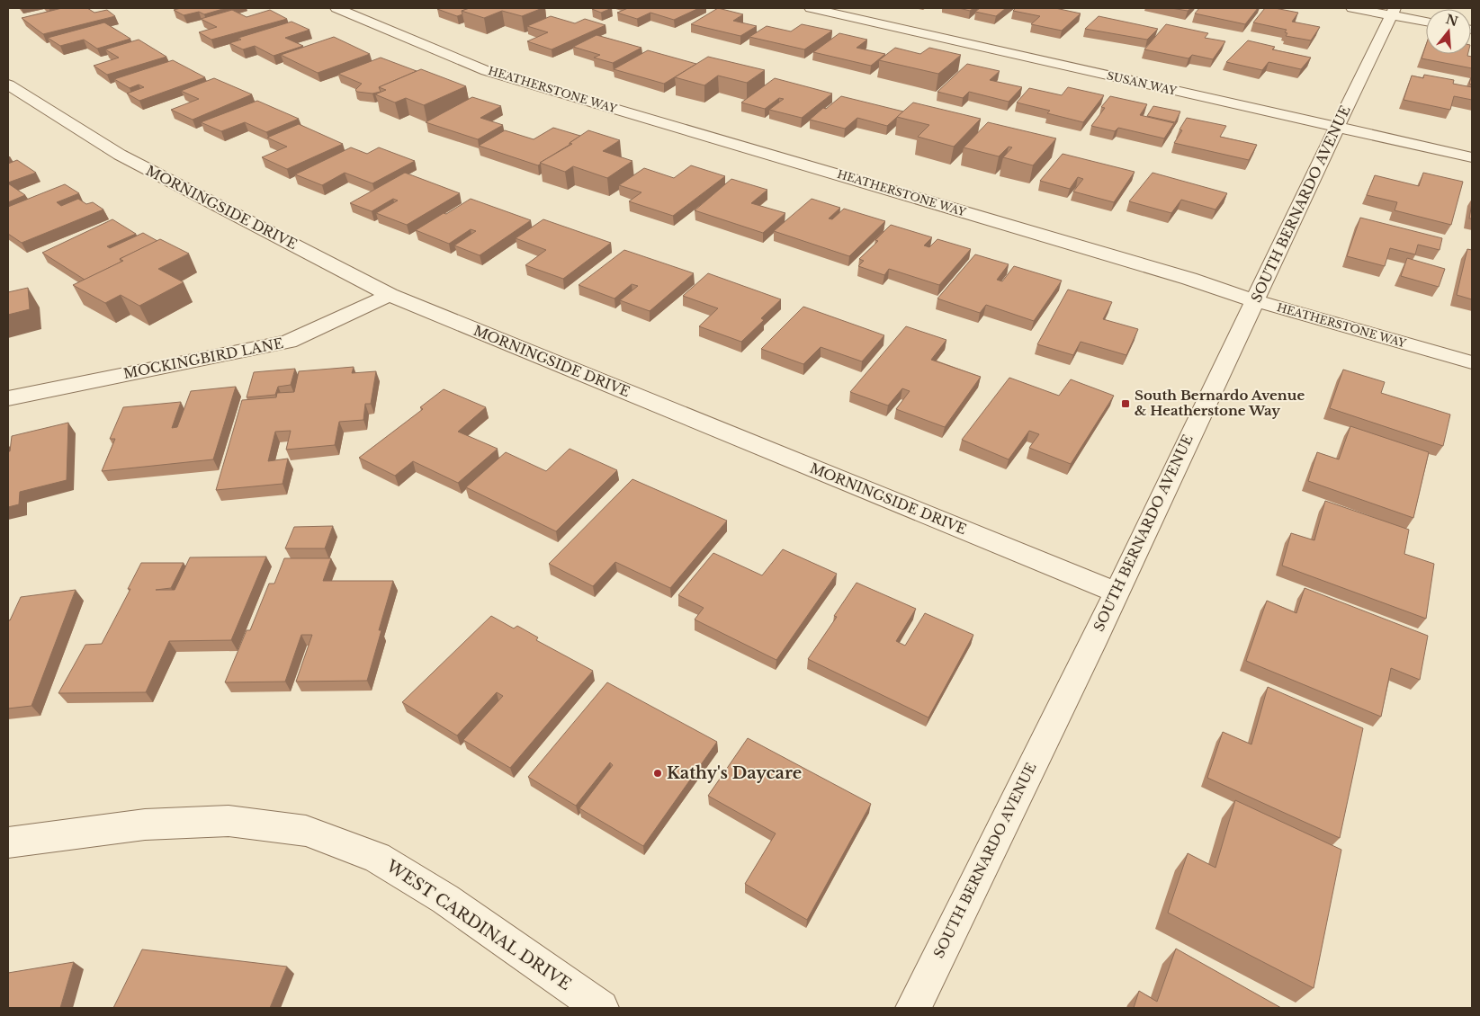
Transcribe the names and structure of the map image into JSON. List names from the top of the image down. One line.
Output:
{"streets":{"street":["SUSAN WAY","HEATHERSTONE WAY","SOUTH BERNARDO AVENUE","MORNINGSIDE DRIVE","MOCKINGBIRD LANE","WEST CARDINAL DRIVE"]},"crossings":[["SUSAN WAY","SOUTH BERNARDO AVENUE"],["HEATHERSTONE WAY","SOUTH BERNARDO AVENUE"],["SOUTH BERNARDO AVENUE","MORNINGSIDE DRIVE"],["MORNINGSIDE DRIVE","MOCKINGBIRD LANE"]],"places":{"transit":["South Bernardo Avenue & Heatherstone Way"],"other":["Kathy's Daycare"]},"north":"top"}
